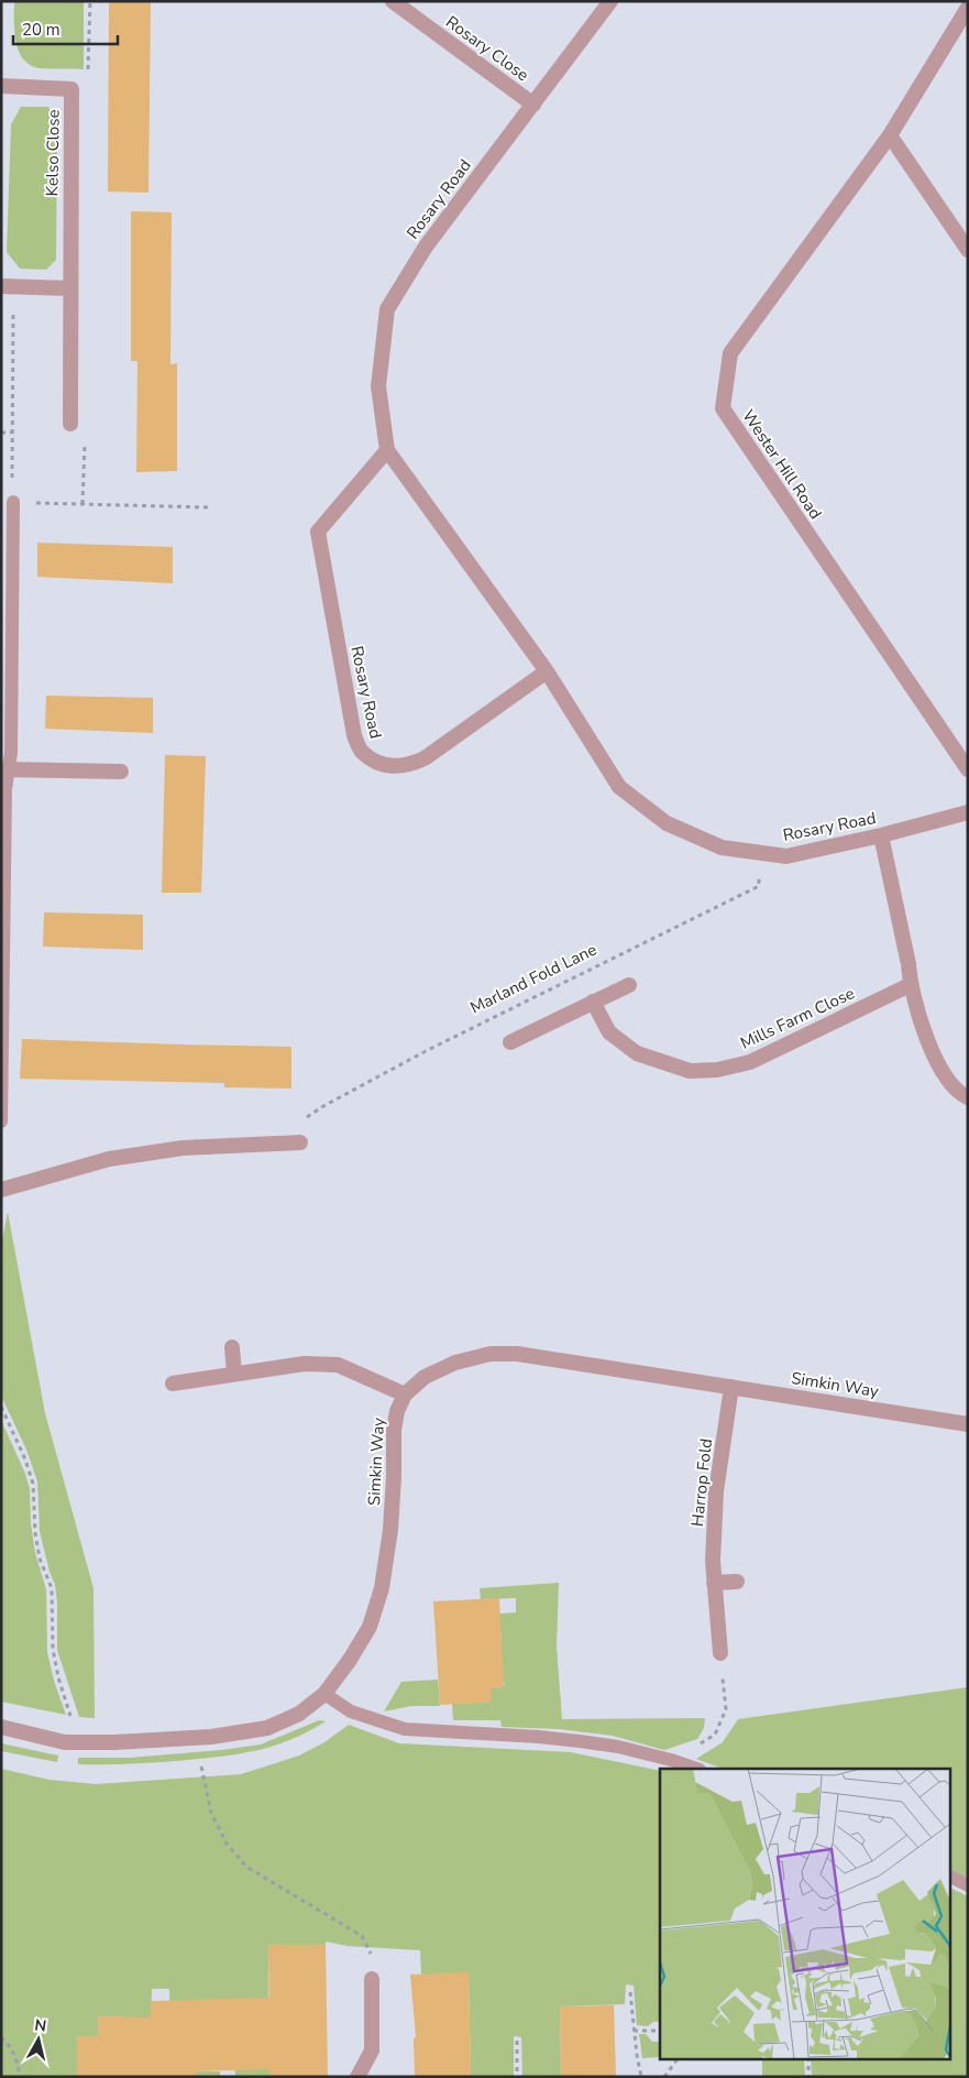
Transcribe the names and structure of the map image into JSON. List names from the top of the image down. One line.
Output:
{"streets":{"street":["Rosary Close","Kelso Close","Rosary Road","Wester Hill Road","Mills Farm Close","Simkin Way","Harrop Fold"],"path":["Marland Fold Lane"]},"crossings":[["Rosary Close","Rosary Road"],["Rosary Road","Marland Fold Lane"],["Simkin Way","Harrop Fold"]],"scale_bar":"20 m","north":"top"}
